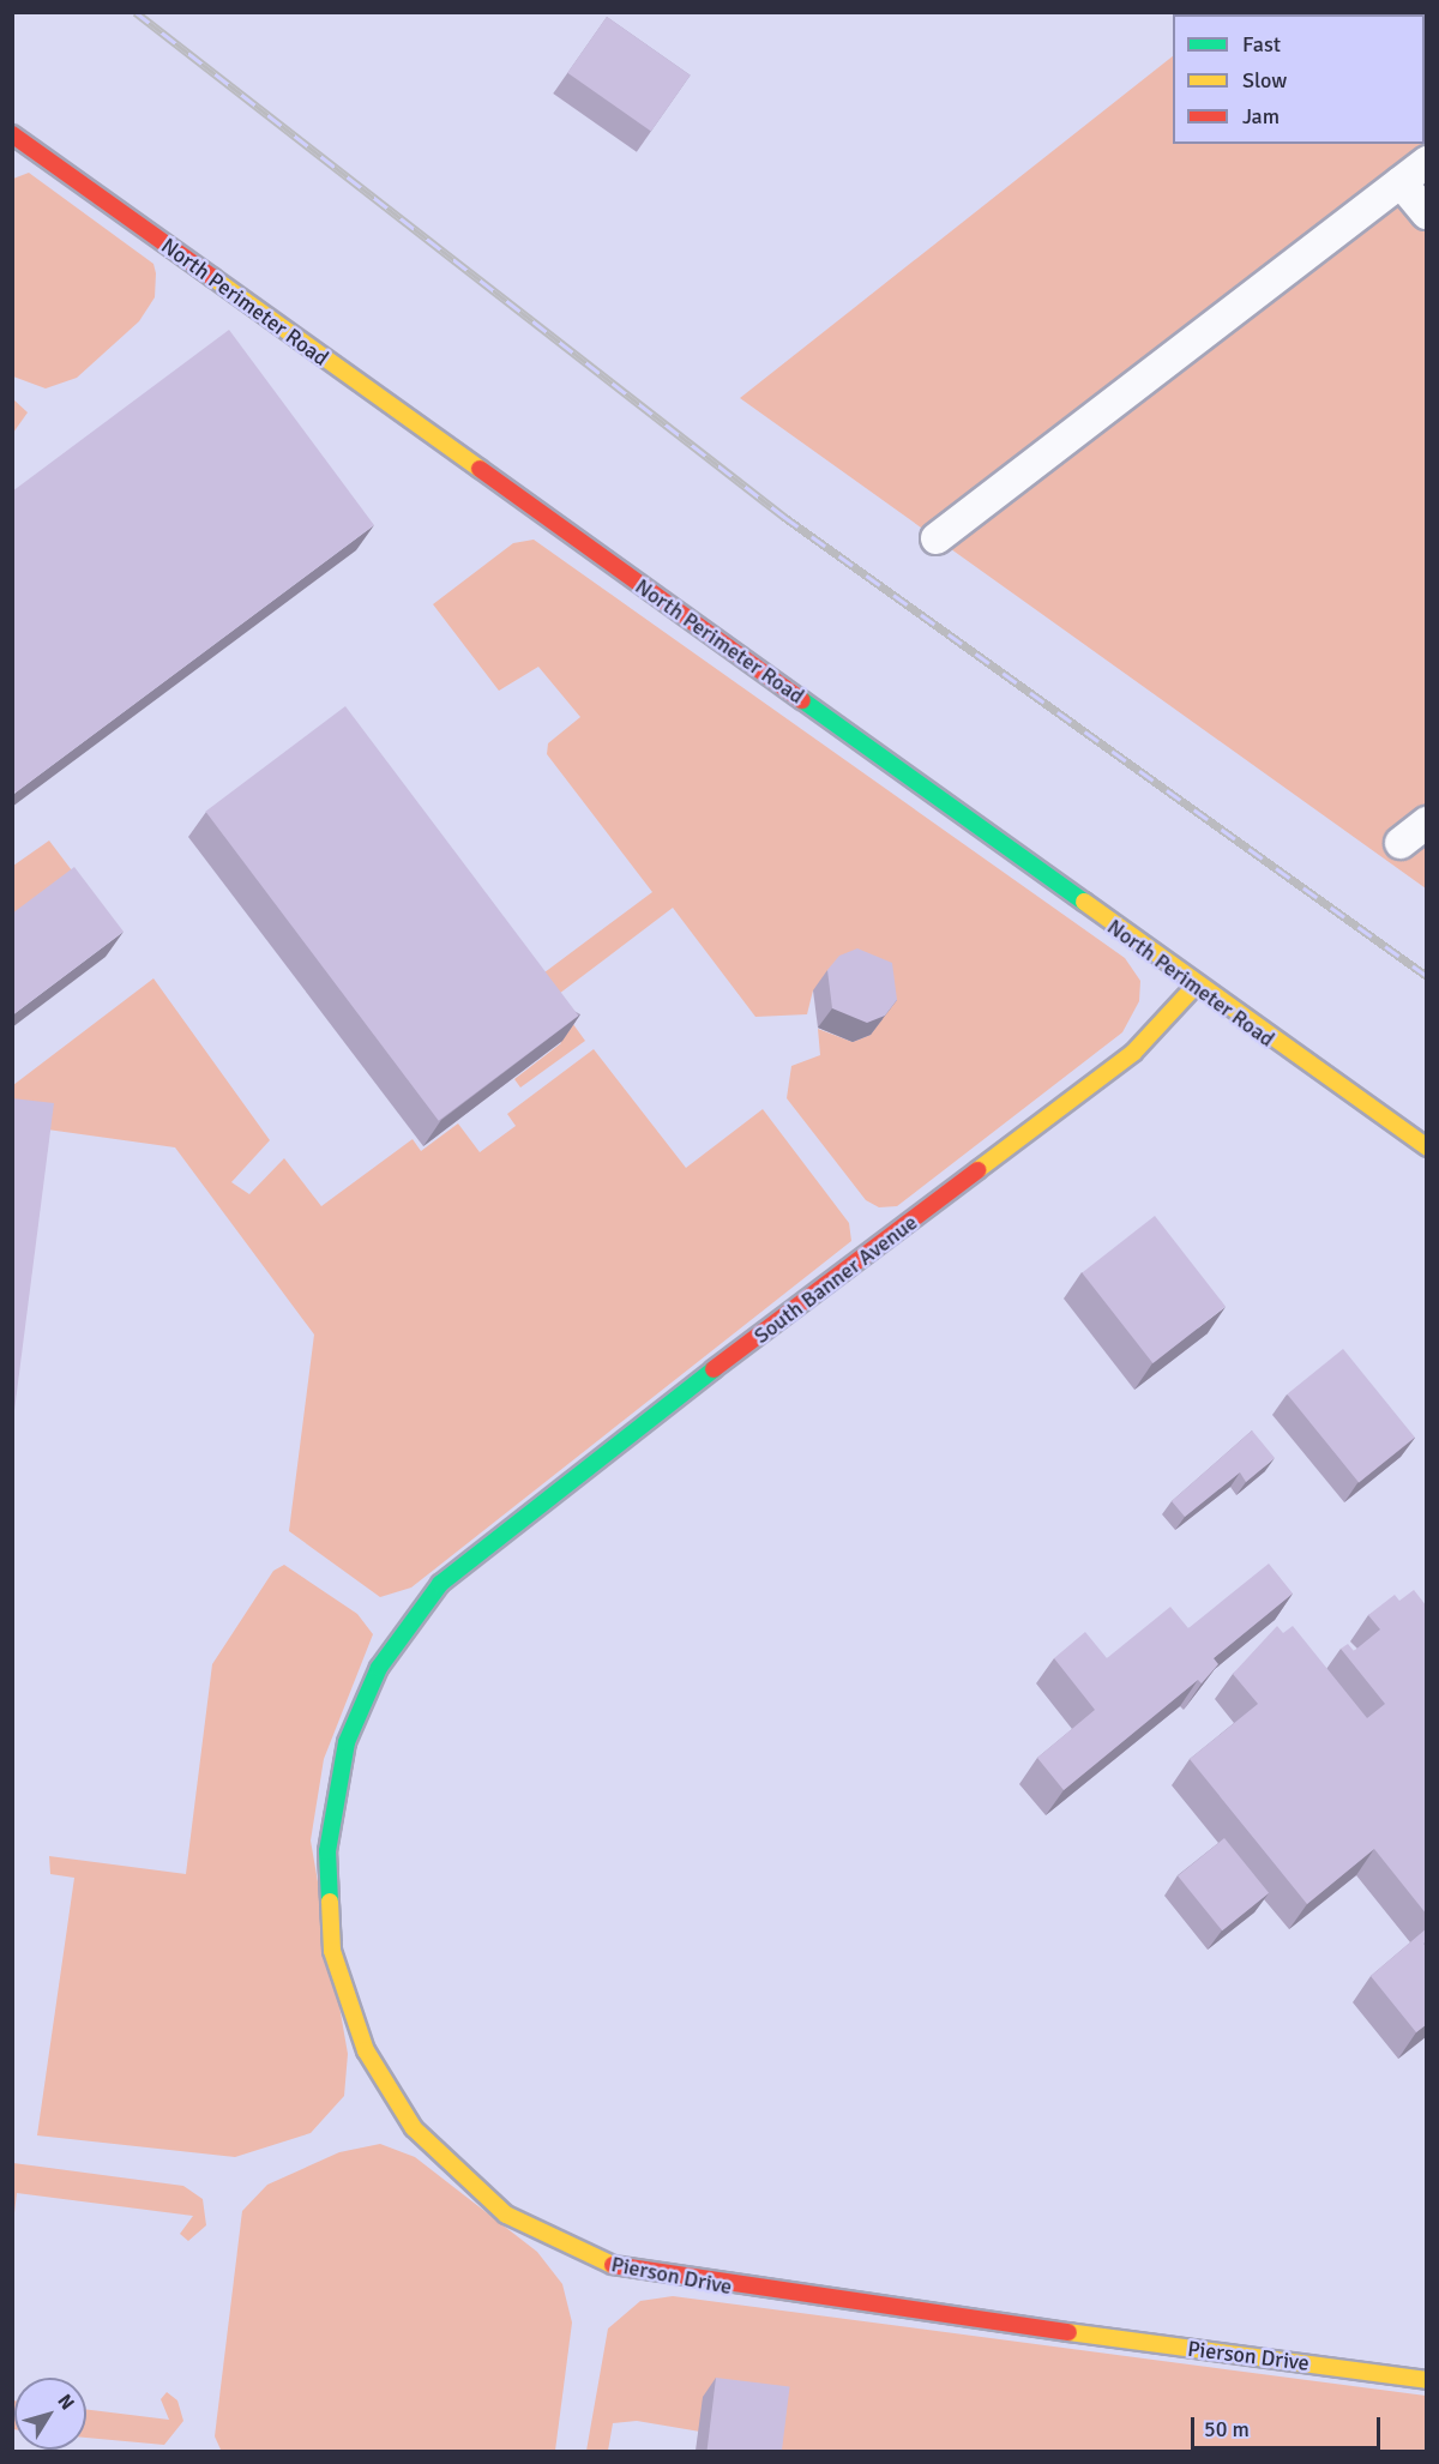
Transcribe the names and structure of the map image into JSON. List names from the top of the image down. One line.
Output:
{"streets":{"street":["North Perimeter Road","South Banner Avenue","Pierson Drive"]},"crossings":[["North Perimeter Road","South Banner Avenue"],["South Banner Avenue","Pierson Drive"]],"legend":["Fast","Slow","Jam"],"scale_bar":"50 m","north":"top right"}
